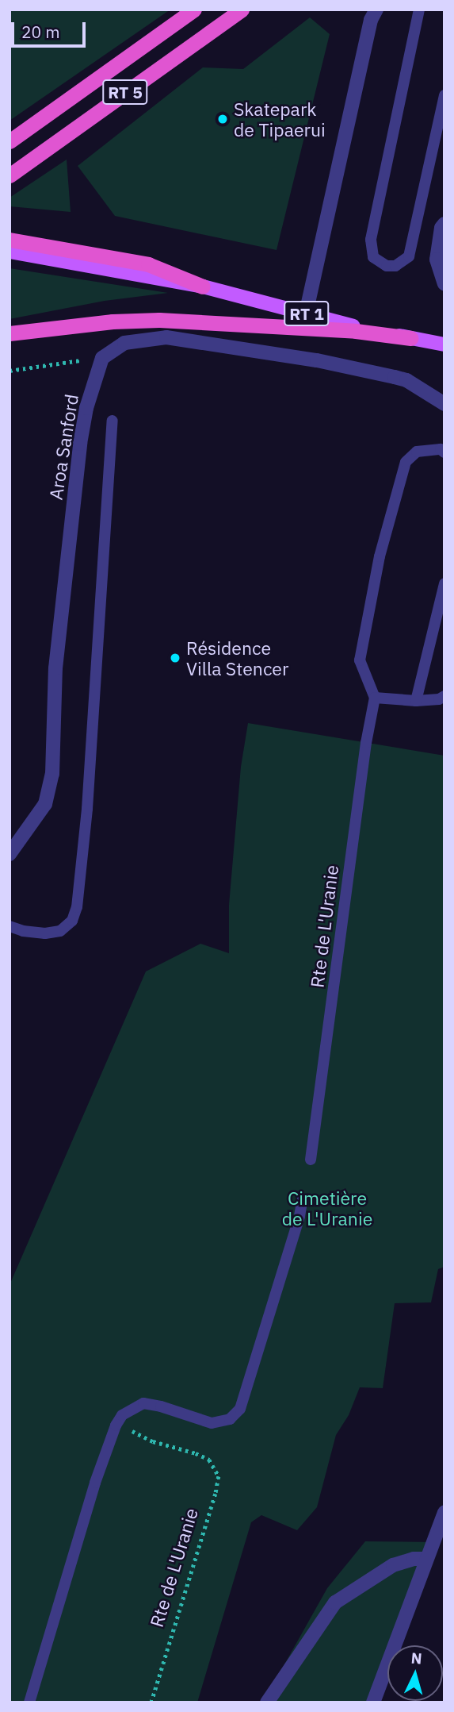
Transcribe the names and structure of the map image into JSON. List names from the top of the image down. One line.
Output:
{"streets":{"highway":["RT 5"],"main road":["RT 1"],"street":["Aroa Sanford"],"lane":["Rte de L'Uranie"]},"parks":["Cimetière de L'Uranie"],"places":["Skatepark de Tipaerui","Résidence Villa Stencer"],"scale_bar":"20 m","north":"top"}
